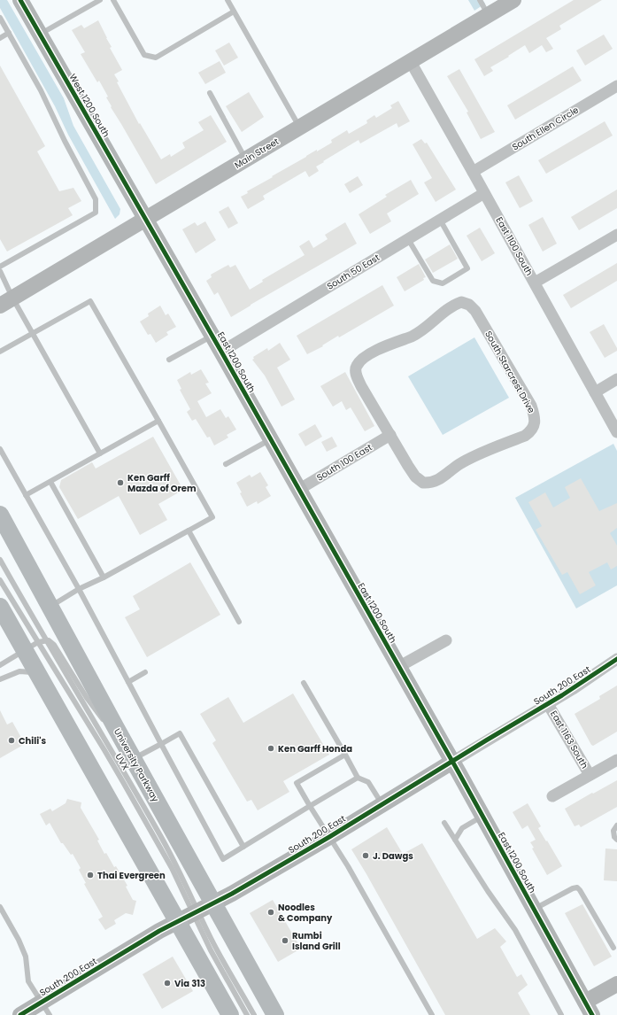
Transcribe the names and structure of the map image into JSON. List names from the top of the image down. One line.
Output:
{"streets":{"main road":["University Parkway"],"street":["West 1200 South","South Ellen Circle","Main Street","East 1100 South","South 50 East","East 1200 South","South Starcrest Drive","South 100 East","South 200 East","East 1163 South"],"lane":["UVX"]},"crossings":[["West 1200 South","Main Street"],["West 1200 South","East 1200 South"],["South Ellen Circle","East 1100 South"],["Main Street","East 1100 South"],["Main Street","East 1200 South"],["East 1100 South","South 50 East"],["South 50 East","East 1200 South"],["East 1200 South","South 100 East"],["East 1200 South","South 200 East"],["South Starcrest Drive","South 100 East"],["South 200 East","East 1163 South"],["South 200 East","UVX"],["South 200 East","University Parkway"],["UVX","University Parkway"]],"places":["Ken Garff Mazda of Orem","Chili's","Ken Garff Honda","J. Dawgs","Thai Evergreen","Noodles & Company","Rumbi Island Grill","Via 313"]}
